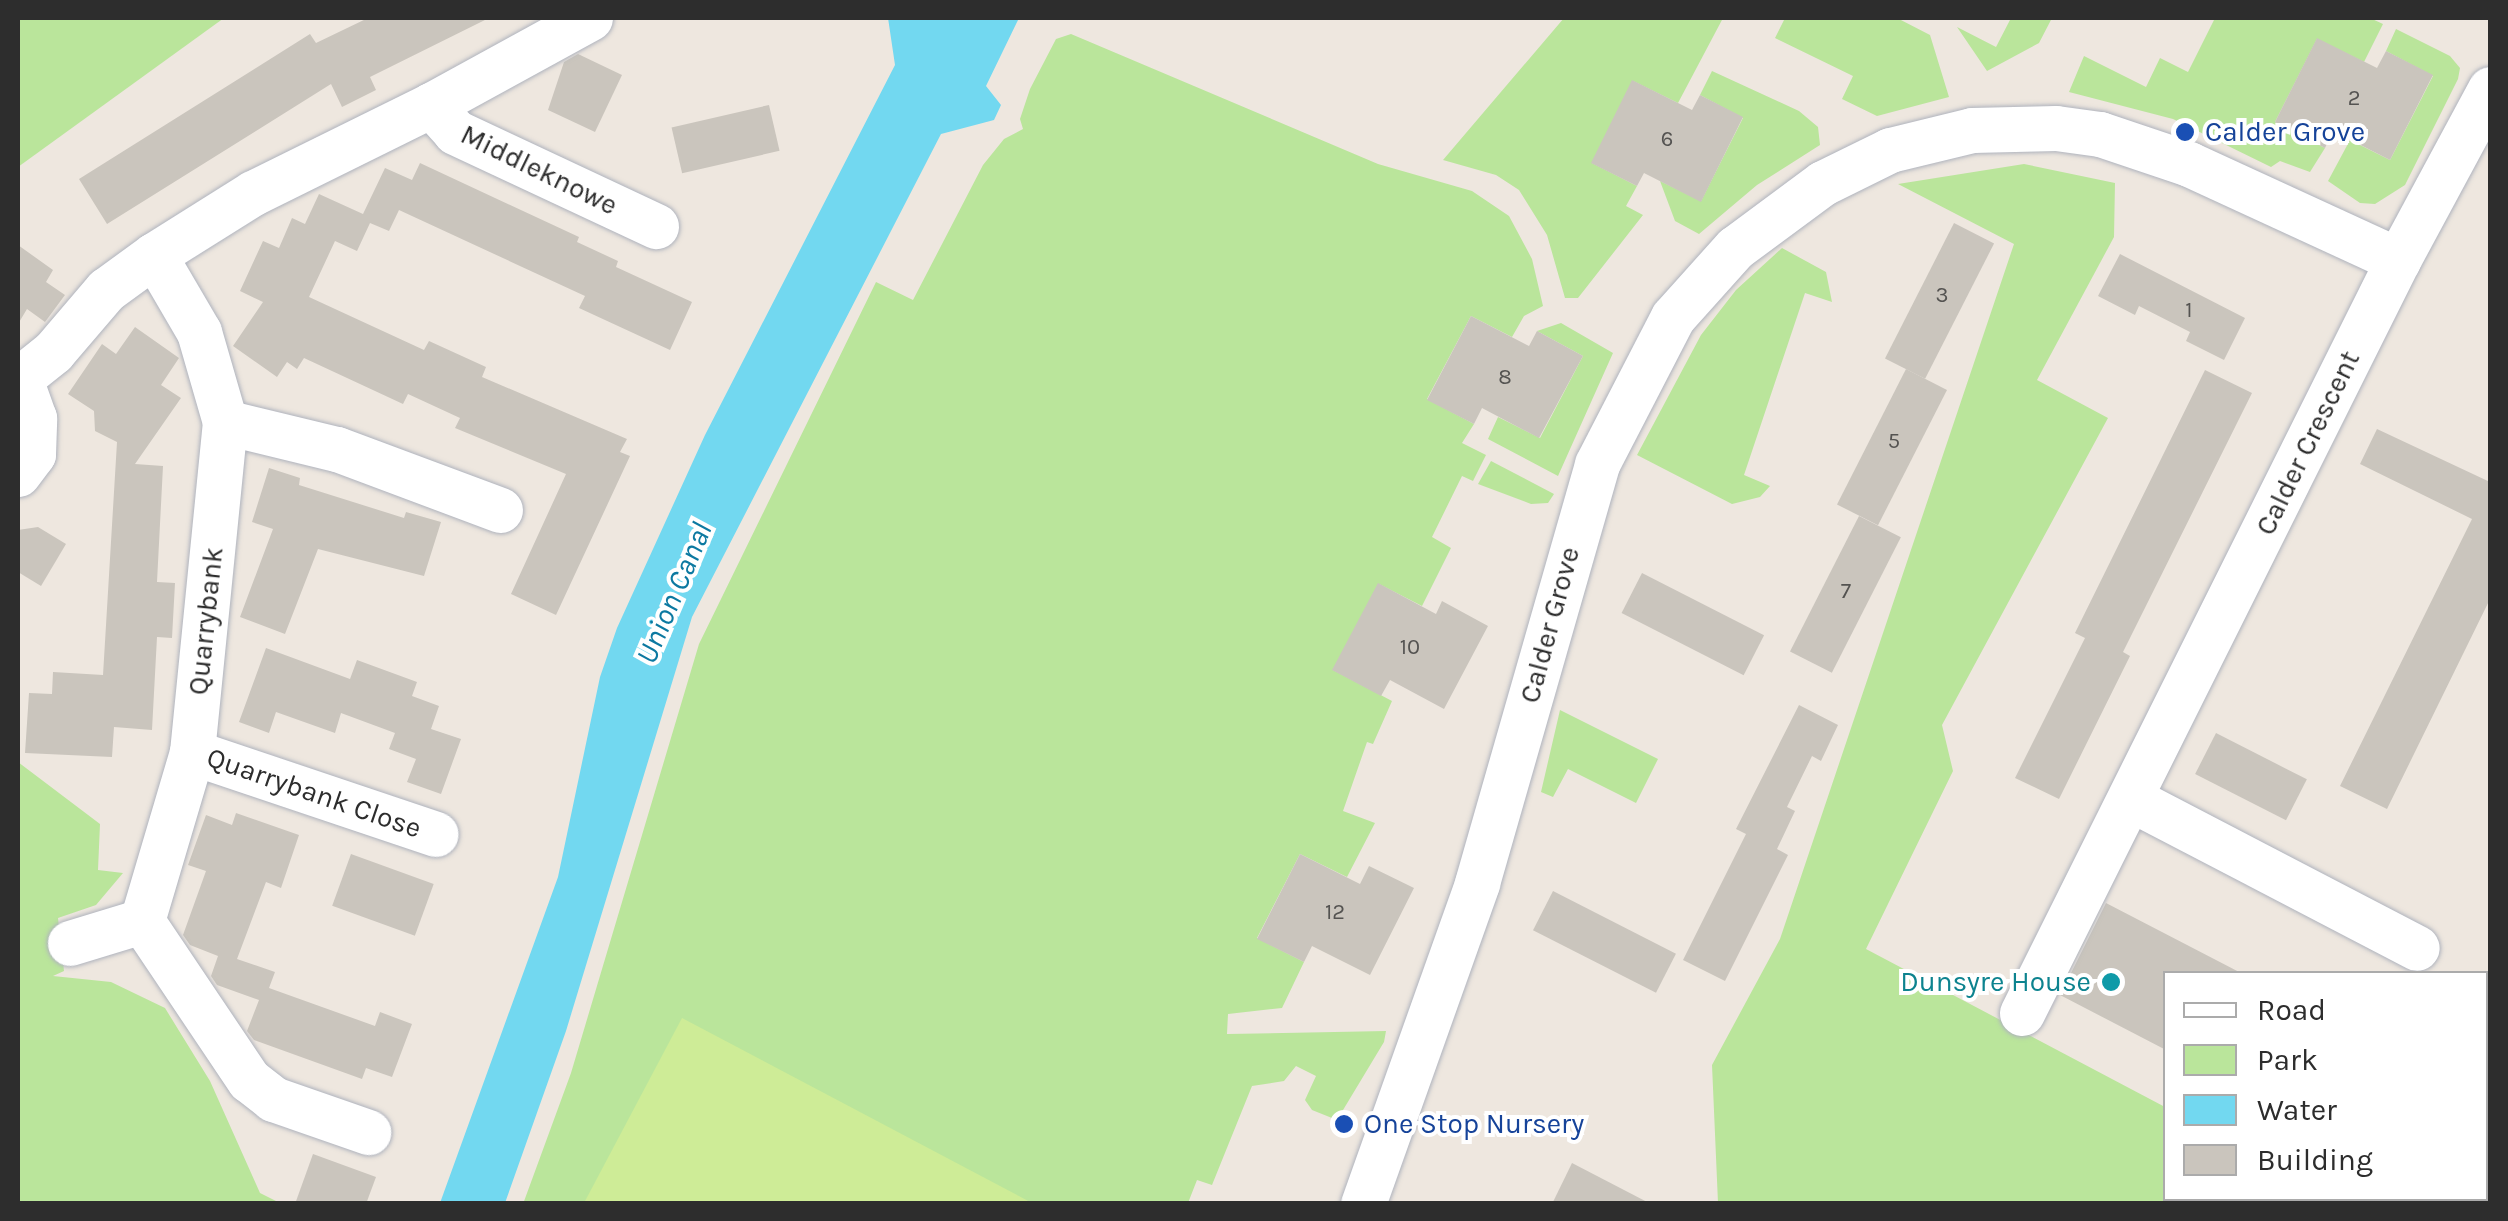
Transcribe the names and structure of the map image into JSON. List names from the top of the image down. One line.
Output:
{"streets":{"street":["Middleknowe","Calder Crescent","Quarrybank","Calder Grove","Quarrybank Close"]},"crossings":[["Calder Crescent","Calder Grove"],["Quarrybank","Quarrybank Close"]],"water":["Union Canal"],"places":["Calder Grove","Dunsyre House","One Stop Nursery"],"house_numbers":["2","6","3","1","8","5","7","10","12"],"legend":["Road","Park","Water","Building"]}
